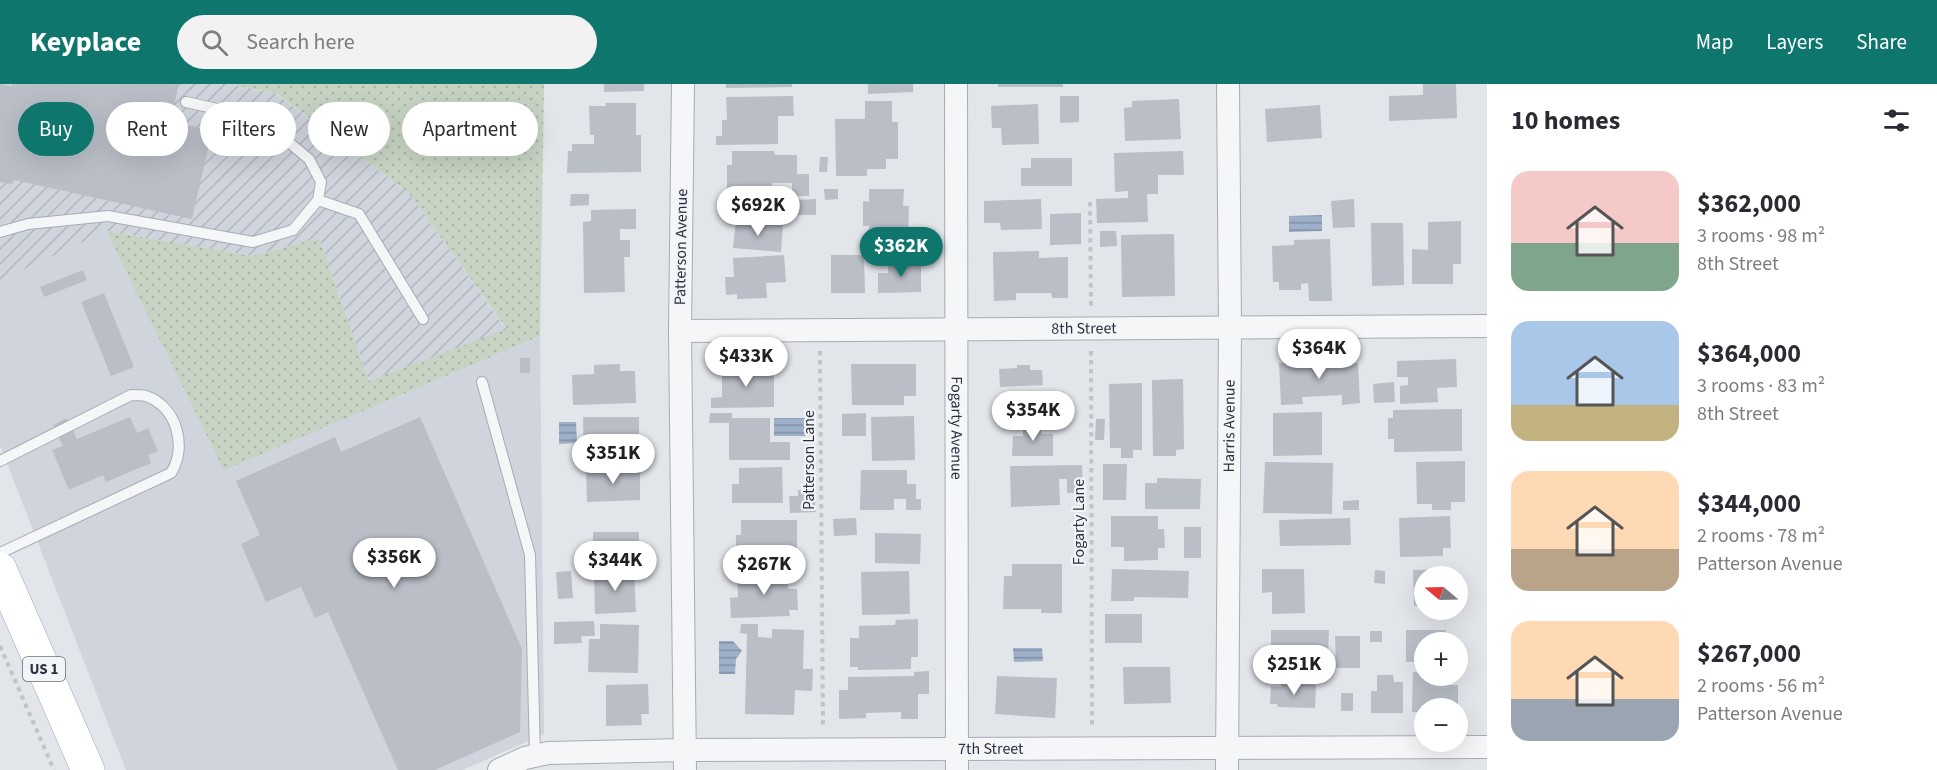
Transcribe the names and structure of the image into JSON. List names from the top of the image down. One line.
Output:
{"streets":{"main road":["US 1"],"street":["Patterson Avenue","8th Street","Fogarty Avenue","Harris Avenue","7th Street"],"path":["Patterson Lane","Fogarty Lane"]},"crossings":[["Patterson Avenue","8th Street"],["Patterson Avenue","7th Street"],["8th Street","Fogarty Avenue"],["8th Street","Harris Avenue"],["8th Street","Patterson Lane"],["8th Street","Fogarty Lane"],["Fogarty Avenue","7th Street"],["Harris Avenue","7th Street"],["Patterson Lane","7th Street"],["Fogarty Lane","7th Street"]],"north":"left","page":{"header":"Keyplace","search":"Search here","nav":["Map","Layers","Share"],"heading":"10 homes","chip":["Buy","Rent","Filters","New","Apartment"],"list":[{"name":"$362,000","note":"3 rooms · 98 m² · 8th Street"},{"name":"$364,000","note":"3 rooms · 83 m² · 8th Street"},{"name":"$344,000","note":"2 rooms · 78 m² · Patterson Avenue"},{"name":"$267,000","note":"2 rooms · 56 m² · Patterson Avenue"}],"price":["$692K","$362K","$364K","$433K","$354K","$351K","$356K","$344K","$267K","$251K"],"map_buttons":["+","−"]}}
